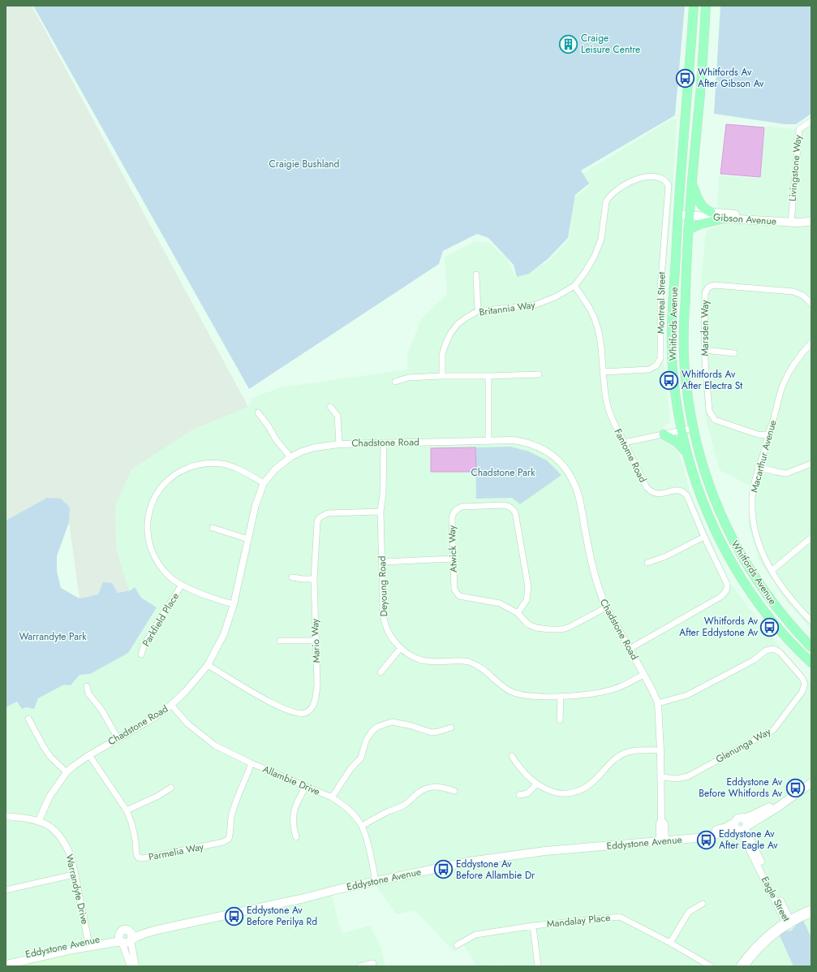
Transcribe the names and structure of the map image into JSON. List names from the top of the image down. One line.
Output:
{"streets":{"main road":["Gibson Avenue","Whitfords Avenue","Eddystone Avenue"],"street":["Livingstone Way","Montreal Street","Britannia Way","Marsden Way","Chadstone Road","Fantome Road","Macarthur Avenue","Atwick Way","Deyoung Road","Parkfield Place","Mario Way","Glenunga Way","Allambie Drive","Parmelia Way","Warrandyte Drive","Eagle Street","Mandalay Place"]},"crossings":[["Livingstone Way","Gibson Avenue"],["Gibson Avenue","Whitfords Avenue"],["Montreal Street","Britannia Way"],["Montreal Street","Fantome Road"],["Britannia Way","Fantome Road"],["Marsden Way","Macarthur Avenue"],["Chadstone Road","Fantome Road"],["Chadstone Road","Atwick Way"],["Chadstone Road","Deyoung Road"],["Chadstone Road","Mario Way"],["Chadstone Road","Glenunga Way"],["Chadstone Road","Allambie Drive"],["Chadstone Road","Eddystone Avenue"],["Chadstone Road","Parmelia Way"],["Chadstone Road","Warrandyte Drive"],["Deyoung Road","Mario Way"],["Allambie Drive","Eddystone Avenue"],["Allambie Drive","Parmelia Way"],["Eddystone Avenue","Warrandyte Drive"],["Eddystone Avenue","Eagle Street"]],"parks":["Craigie Bushland","Chadstone Park","Warrandyte Park"],"places":{"building":["Craige Leisure Centre"],"bus stop":["Whitfords Av After Gibson Av","Whitfords Av After Electra St","Whitfords Av After Eddystone Av","Eddystone Av Before Whitfords Av","Eddystone Av After Eagle Av","Eddystone Av Before Allambie Dr","Eddystone Av Before Perilya Rd"]}}
